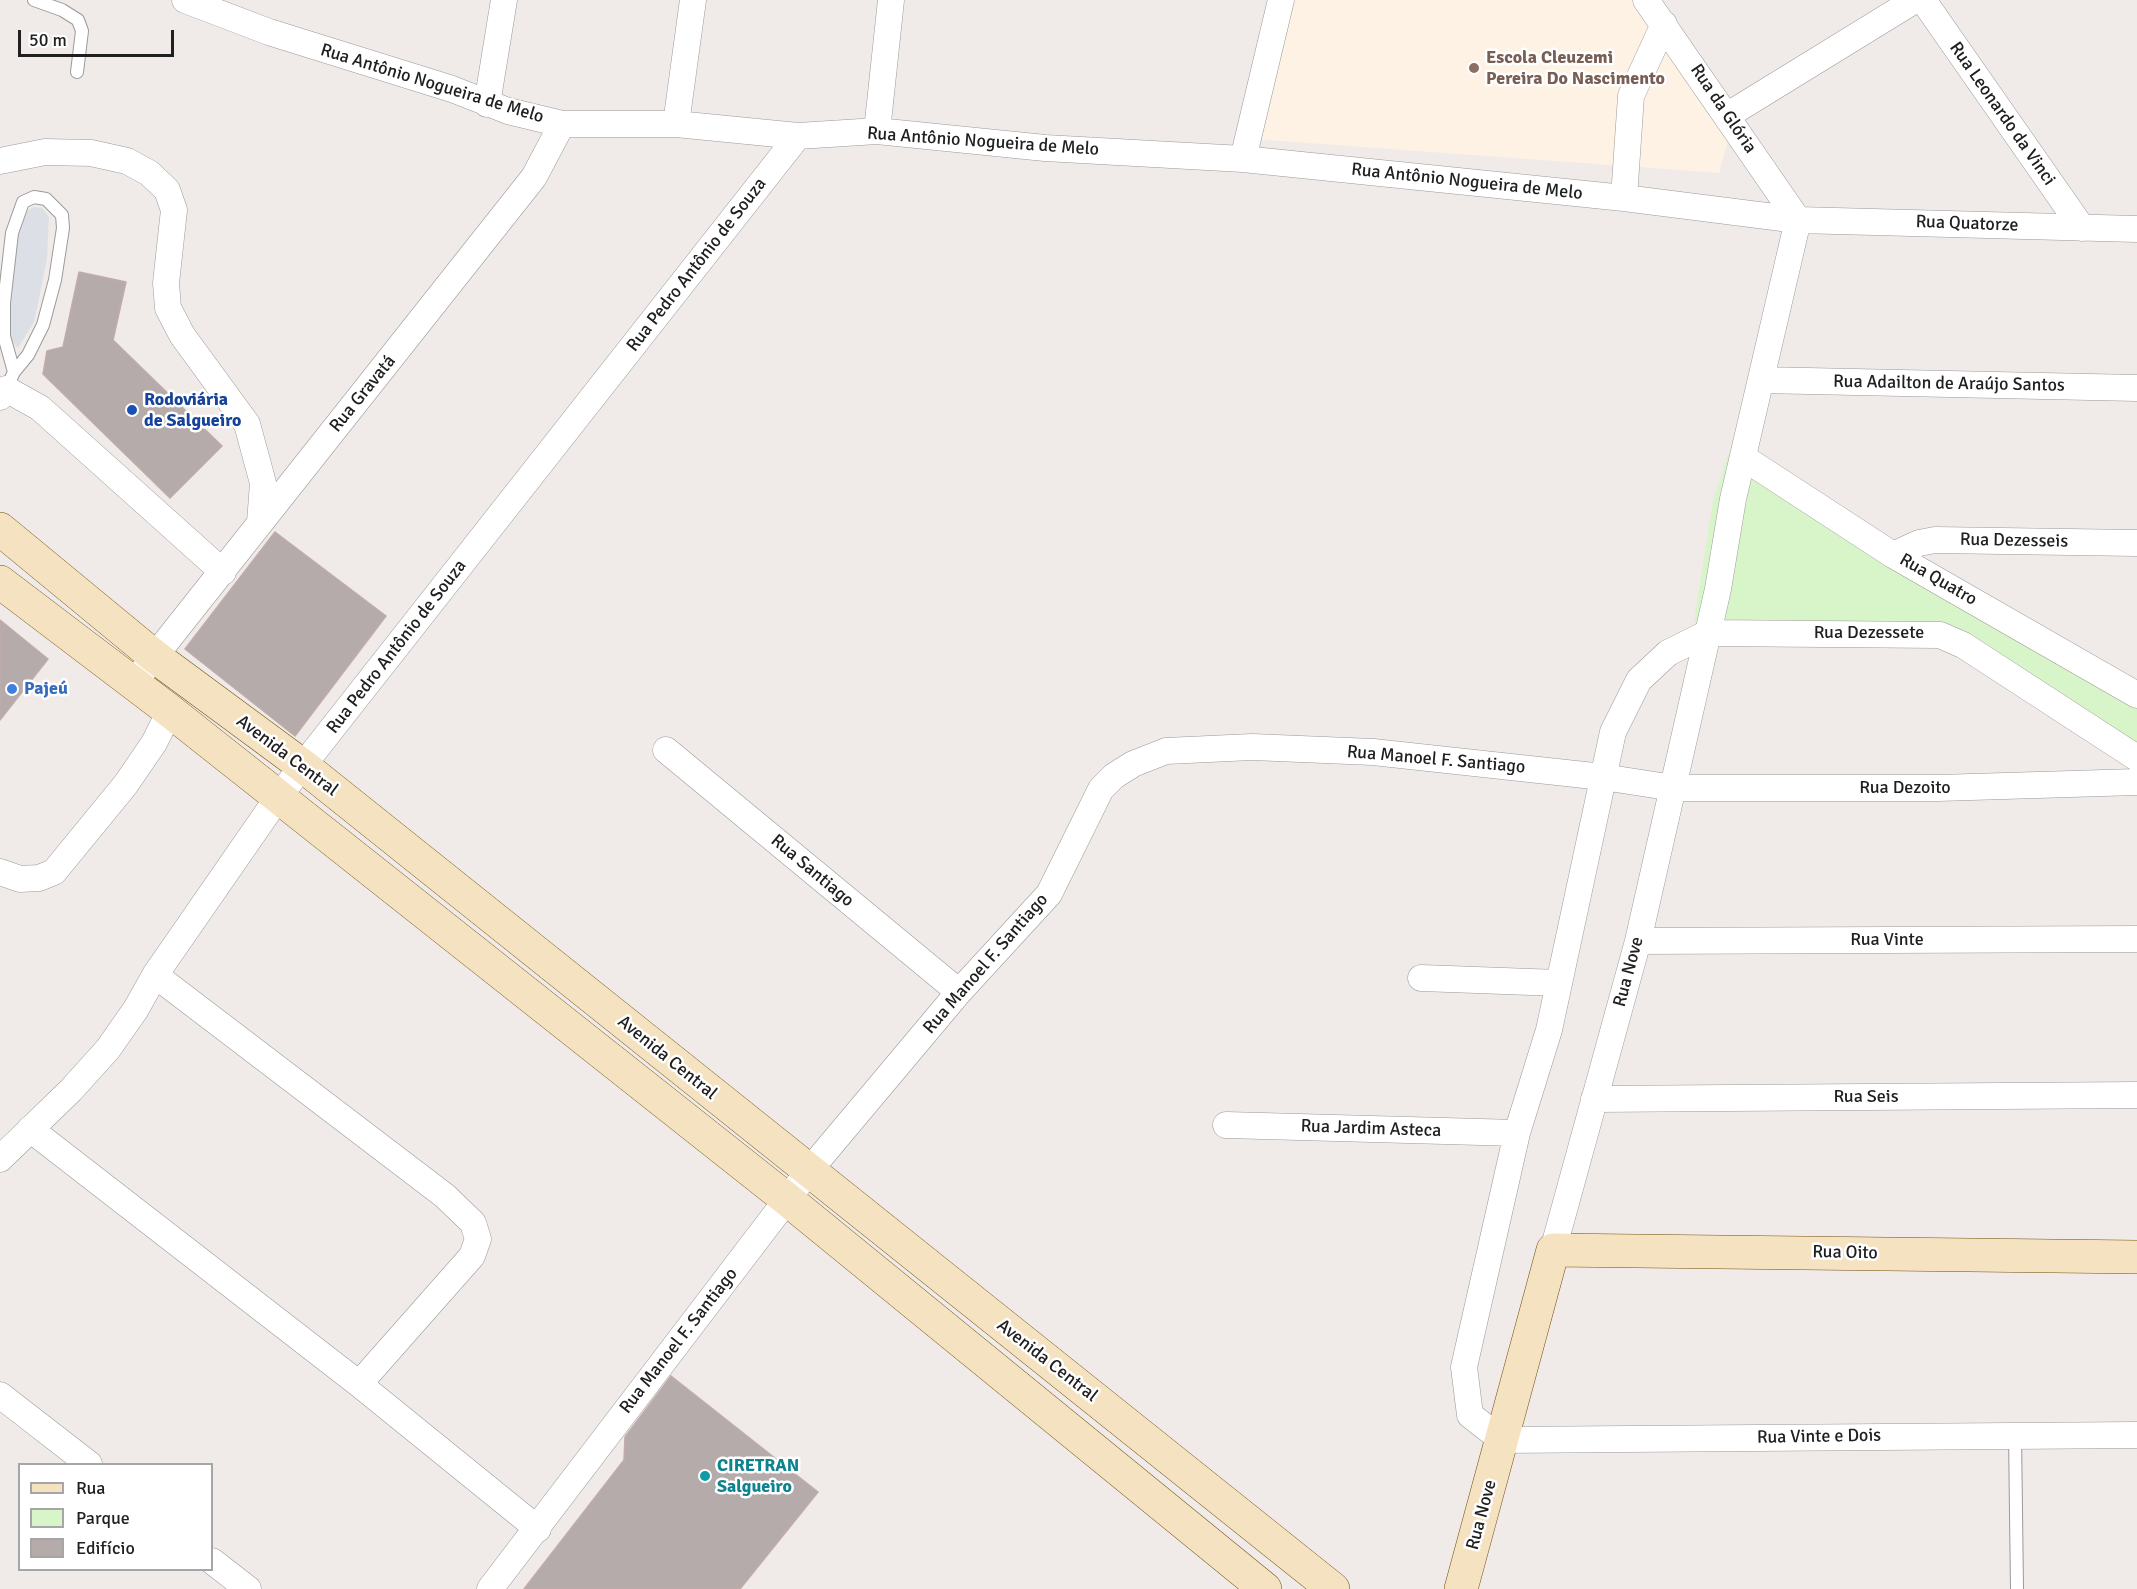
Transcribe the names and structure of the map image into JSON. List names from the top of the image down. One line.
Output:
{"streets":{"street":["Rua Antônio Nogueira de Melo","Rua da Glória","Rua Leonardo da Vinci","Rua Quatorze","Rua Pedro Antônio de Souza","Rua Adailton de Araújo Santos","Rua Gravatá","Rua Dezesseis","Rua Quatro","Rua Dezessete","Avenida Central","Rua Manoel F. Santiago","Rua Dezoito","Rua Santiago","Rua Vinte","Rua Nove","Rua Seis","Rua Jardim Asteca","Rua Oito","Rua Vinte e Dois"]},"crossings":[["Rua Antônio Nogueira de Melo","Rua da Glória"],["Rua Antônio Nogueira de Melo","Rua Quatorze"],["Rua Antônio Nogueira de Melo","Rua Pedro Antônio de Souza"],["Rua Antônio Nogueira de Melo","Rua Gravatá"],["Rua Antônio Nogueira de Melo","Rua Nove"],["Rua da Glória","Rua Quatorze"],["Rua da Glória","Rua Nove"],["Rua Leonardo da Vinci","Rua Quatorze"],["Rua Quatorze","Rua Nove"],["Rua Pedro Antônio de Souza","Avenida Central"],["Rua Adailton de Araújo Santos","Rua Nove"],["Rua Gravatá","Avenida Central"],["Rua Dezesseis","Rua Quatro"],["Rua Quatro","Rua Nove"],["Rua Dezessete","Rua Nove"],["Avenida Central","Rua Manoel F. Santiago"],["Rua Manoel F. Santiago","Rua Dezoito"],["Rua Manoel F. Santiago","Rua Santiago"],["Rua Manoel F. Santiago","Rua Nove"],["Rua Dezoito","Rua Nove"],["Rua Vinte","Rua Nove"],["Rua Nove","Rua Seis"],["Rua Nove","Rua Oito"],["Rua Nove","Rua Vinte e Dois"]],"places":["Escola Cleuzemi Pereira Do Nascimento","Rodoviária de Salgueiro","Pajeú","CIRETRAN Salgueiro"],"legend":["Rua","Parque","Edifício"],"scale_bar":"50 m"}
